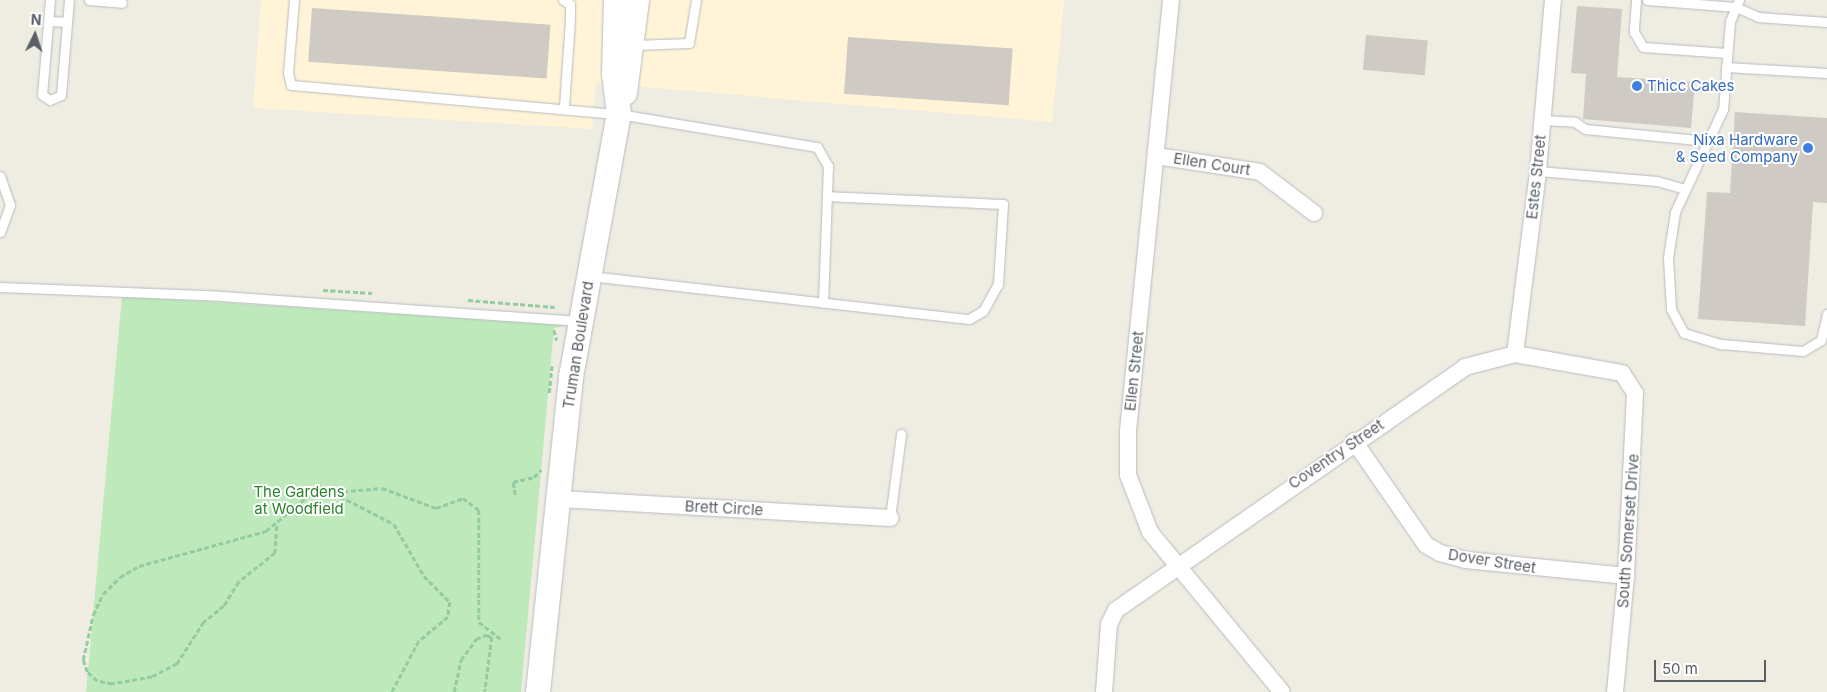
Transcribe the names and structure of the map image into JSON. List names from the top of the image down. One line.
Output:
{"streets":{"street":["Ellen Court","Estes Street","Truman Boulevard","Ellen Street","Coventry Street","Brett Circle","South Somerset Drive","Dover Street"]},"crossings":[["Ellen Court","Ellen Street"],["Estes Street","Coventry Street"],["Truman Boulevard","Brett Circle"],["Ellen Street","Coventry Street"],["Coventry Street","South Somerset Drive"],["Coventry Street","Dover Street"],["South Somerset Drive","Dover Street"]],"parks":["The Gardens at Woodfield"],"places":["Thicc Cakes","Nixa Hardware & Seed Company"],"scale_bar":"50 m","north":"top"}
